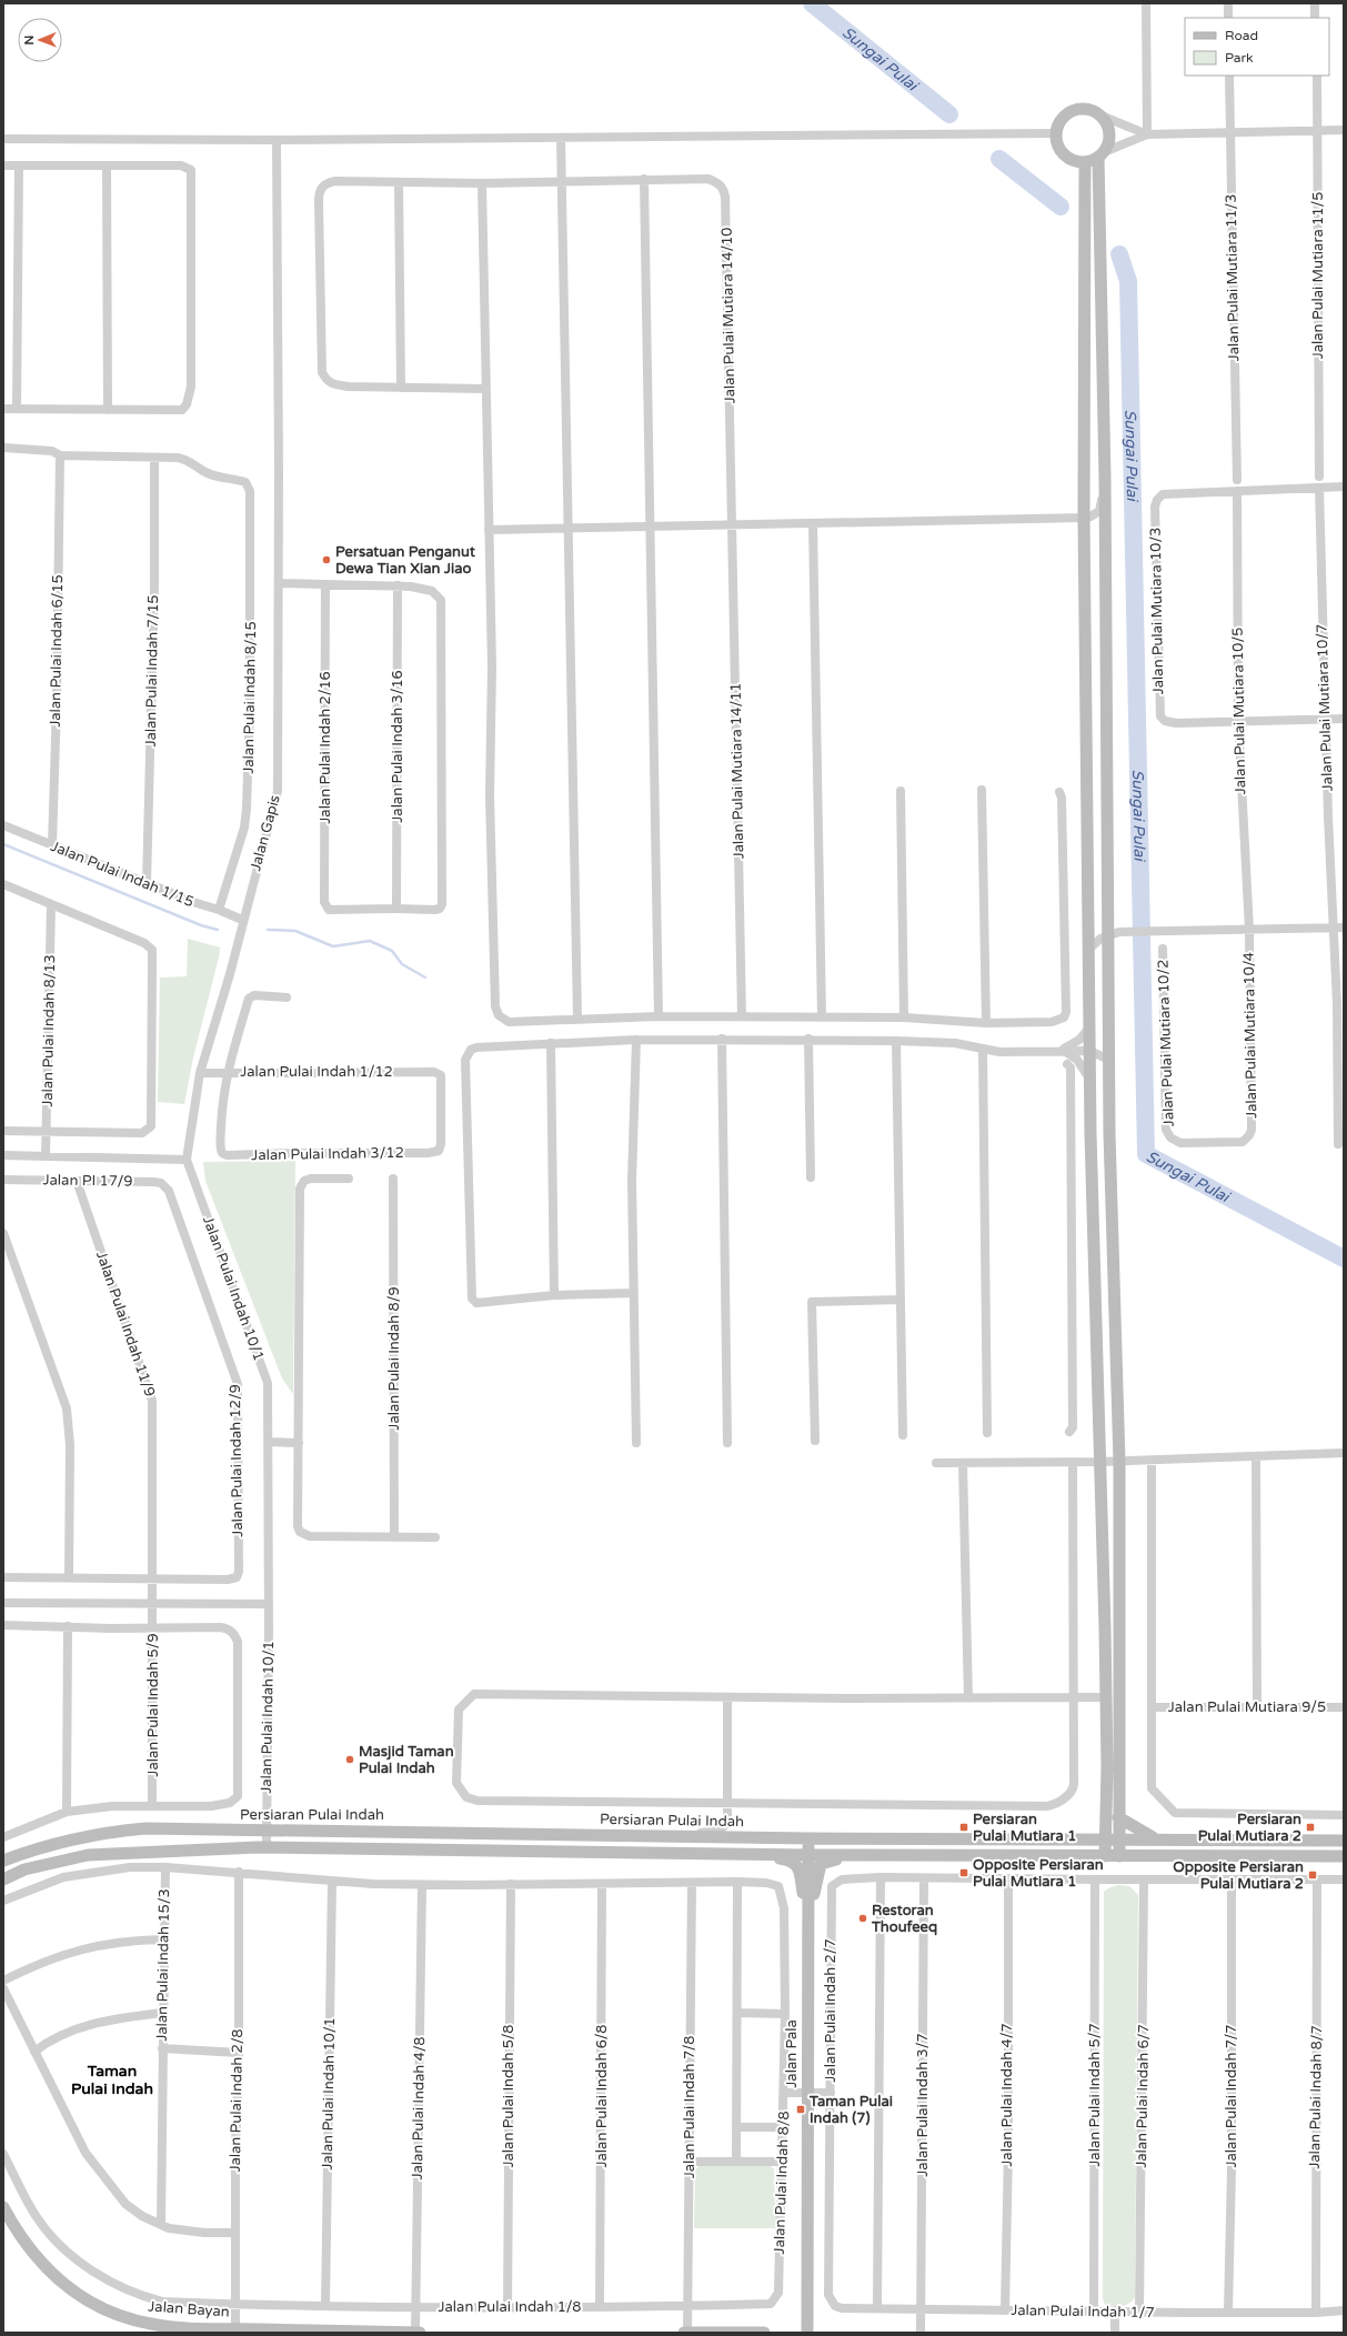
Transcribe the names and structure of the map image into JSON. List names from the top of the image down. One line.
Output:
{"streets":{"street":["Jalan Pulai Mutiara 11/5","Jalan Pulai Mutiara 11/3","Jalan Pulai Mutiara 14/10","Jalan Pulai Mutiara 10/3","Jalan Pulai Indah 6/15","Jalan Pulai Indah 7/15","Jalan Pulai Indah 8/15","Jalan Pulai Mutiara 10/7","Jalan Pulai Mutiara 10/5","Jalan Pulai Indah 3/16","Jalan Pulai Indah 2/16","Jalan Pulai Mutiara 14/11","Jalan Gapis","Jalan Pulai Indah 1/15","Jalan Pulai Indah 8/13","Jalan Pulai Mutiara 10/4","Jalan Pulai Mutiara 10/2","Jalan Pulai Indah 1/12","Jalan Pulai Indah 3/12","Jalan PI 17/9","Jalan Pulai Indah 10/1","Jalan Pulai Indah 11/9","Jalan Pulai Indah 8/9","Jalan Pulai Indah 12/9","Jalan Pulai Indah 5/9","Jalan Pulai Mutiara 9/5","Persiaran Pulai Indah","Jalan Pulai Indah 15/3","Jalan Pulai Indah 2/7","Jalan Pala","Jalan Pulai Indah 4/7","Jalan Pulai Indah 5/7","Jalan Pulai Indah 5/8","Jalan Pulai Indah 6/8","Jalan Pulai Indah 6/7","Jalan Pulai Indah 7/7","Jalan Pulai Indah 8/7","Jalan Pulai Indah 2/8","Jalan Pulai Indah 3/7","Jalan Pulai Indah 7/8","Jalan Pulai Indah 4/8","Jalan Pulai Indah 8/8","Jalan Pulai Indah 1/8","Jalan Bayan","Jalan Pulai Indah 1/7"]},"crossings":[["Jalan Pulai Mutiara 14/10","Jalan Pulai Mutiara 14/11"],["Jalan Pulai Mutiara 10/3","Jalan Pulai Mutiara 10/5"],["Jalan Pulai Indah 6/15","Jalan Pulai Indah 1/15"],["Jalan Pulai Indah 7/15","Jalan Pulai Indah 8/15"],["Jalan Pulai Indah 7/15","Jalan Pulai Indah 1/15"],["Jalan Pulai Indah 8/15","Jalan Pulai Indah 1/15"],["Jalan Pulai Mutiara 10/5","Jalan Pulai Mutiara 10/4"],["Jalan Pulai Indah 3/16","Jalan Pulai Indah 2/16"],["Jalan Gapis","Jalan Pulai Indah 1/15"],["Jalan Gapis","Jalan Pulai Indah 1/12"],["Jalan Gapis","Jalan Pulai Indah 10/1"],["Jalan Pulai Mutiara 10/4","Jalan Pulai Mutiara 10/2"],["Jalan Pulai Indah 1/12","Jalan Pulai Indah 3/12"],["Jalan PI 17/9","Jalan Pulai Indah 11/9"],["Jalan PI 17/9","Jalan Pulai Indah 12/9"],["Jalan Pulai Indah 10/1","Jalan Pulai Indah 5/9"],["Jalan Pulai Indah 10/1","Persiaran Pulai Indah"],["Jalan Pulai Indah 10/1","Jalan Pulai Indah 1/8"],["Jalan Pulai Indah 11/9","Jalan Pulai Indah 12/9"],["Jalan Pulai Indah 11/9","Jalan Pulai Indah 5/9"],["Persiaran Pulai Indah","Jalan Pala"],["Jalan Pulai Indah 2/7","Jalan Pulai Indah 1/7"],["Jalan Pulai Indah 4/7","Jalan Pulai Indah 1/7"],["Jalan Pulai Indah 5/7","Jalan Pulai Indah 1/7"],["Jalan Pulai Indah 5/8","Jalan Pulai Indah 1/8"],["Jalan Pulai Indah 6/8","Jalan Pulai Indah 1/8"],["Jalan Pulai Indah 6/7","Jalan Pulai Indah 1/7"],["Jalan Pulai Indah 7/7","Jalan Pulai Indah 1/7"],["Jalan Pulai Indah 8/7","Jalan Pulai Indah 1/7"],["Jalan Pulai Indah 2/8","Jalan Pulai Indah 1/8"],["Jalan Pulai Indah 2/8","Jalan Bayan"],["Jalan Pulai Indah 3/7","Jalan Pulai Indah 1/7"],["Jalan Pulai Indah 7/8","Jalan Pulai Indah 1/8"],["Jalan Pulai Indah 4/8","Jalan Pulai Indah 1/8"],["Jalan Pulai Indah 4/8","Jalan Bayan"],["Jalan Pulai Indah 8/8","Jalan Pulai Indah 1/8"]],"districts":["Taman Pulai Indah"],"water":["Sungai Pulai"],"places":{"other":["Persatuan Penganut Dewa Tian Xian Jiao","Masjid Taman Pulai Indah","Restoran Thoufeeq"],"transit":["Persiaran Pulai Mutiara 1","Persiaran Pulai Mutiara 2","Opposite Persiaran Pulai Mutiara 1","Opposite Persiaran Pulai Mutiara 2","Taman Pulai Indah (7)"]},"legend":["Road","Park"],"north":"left"}
